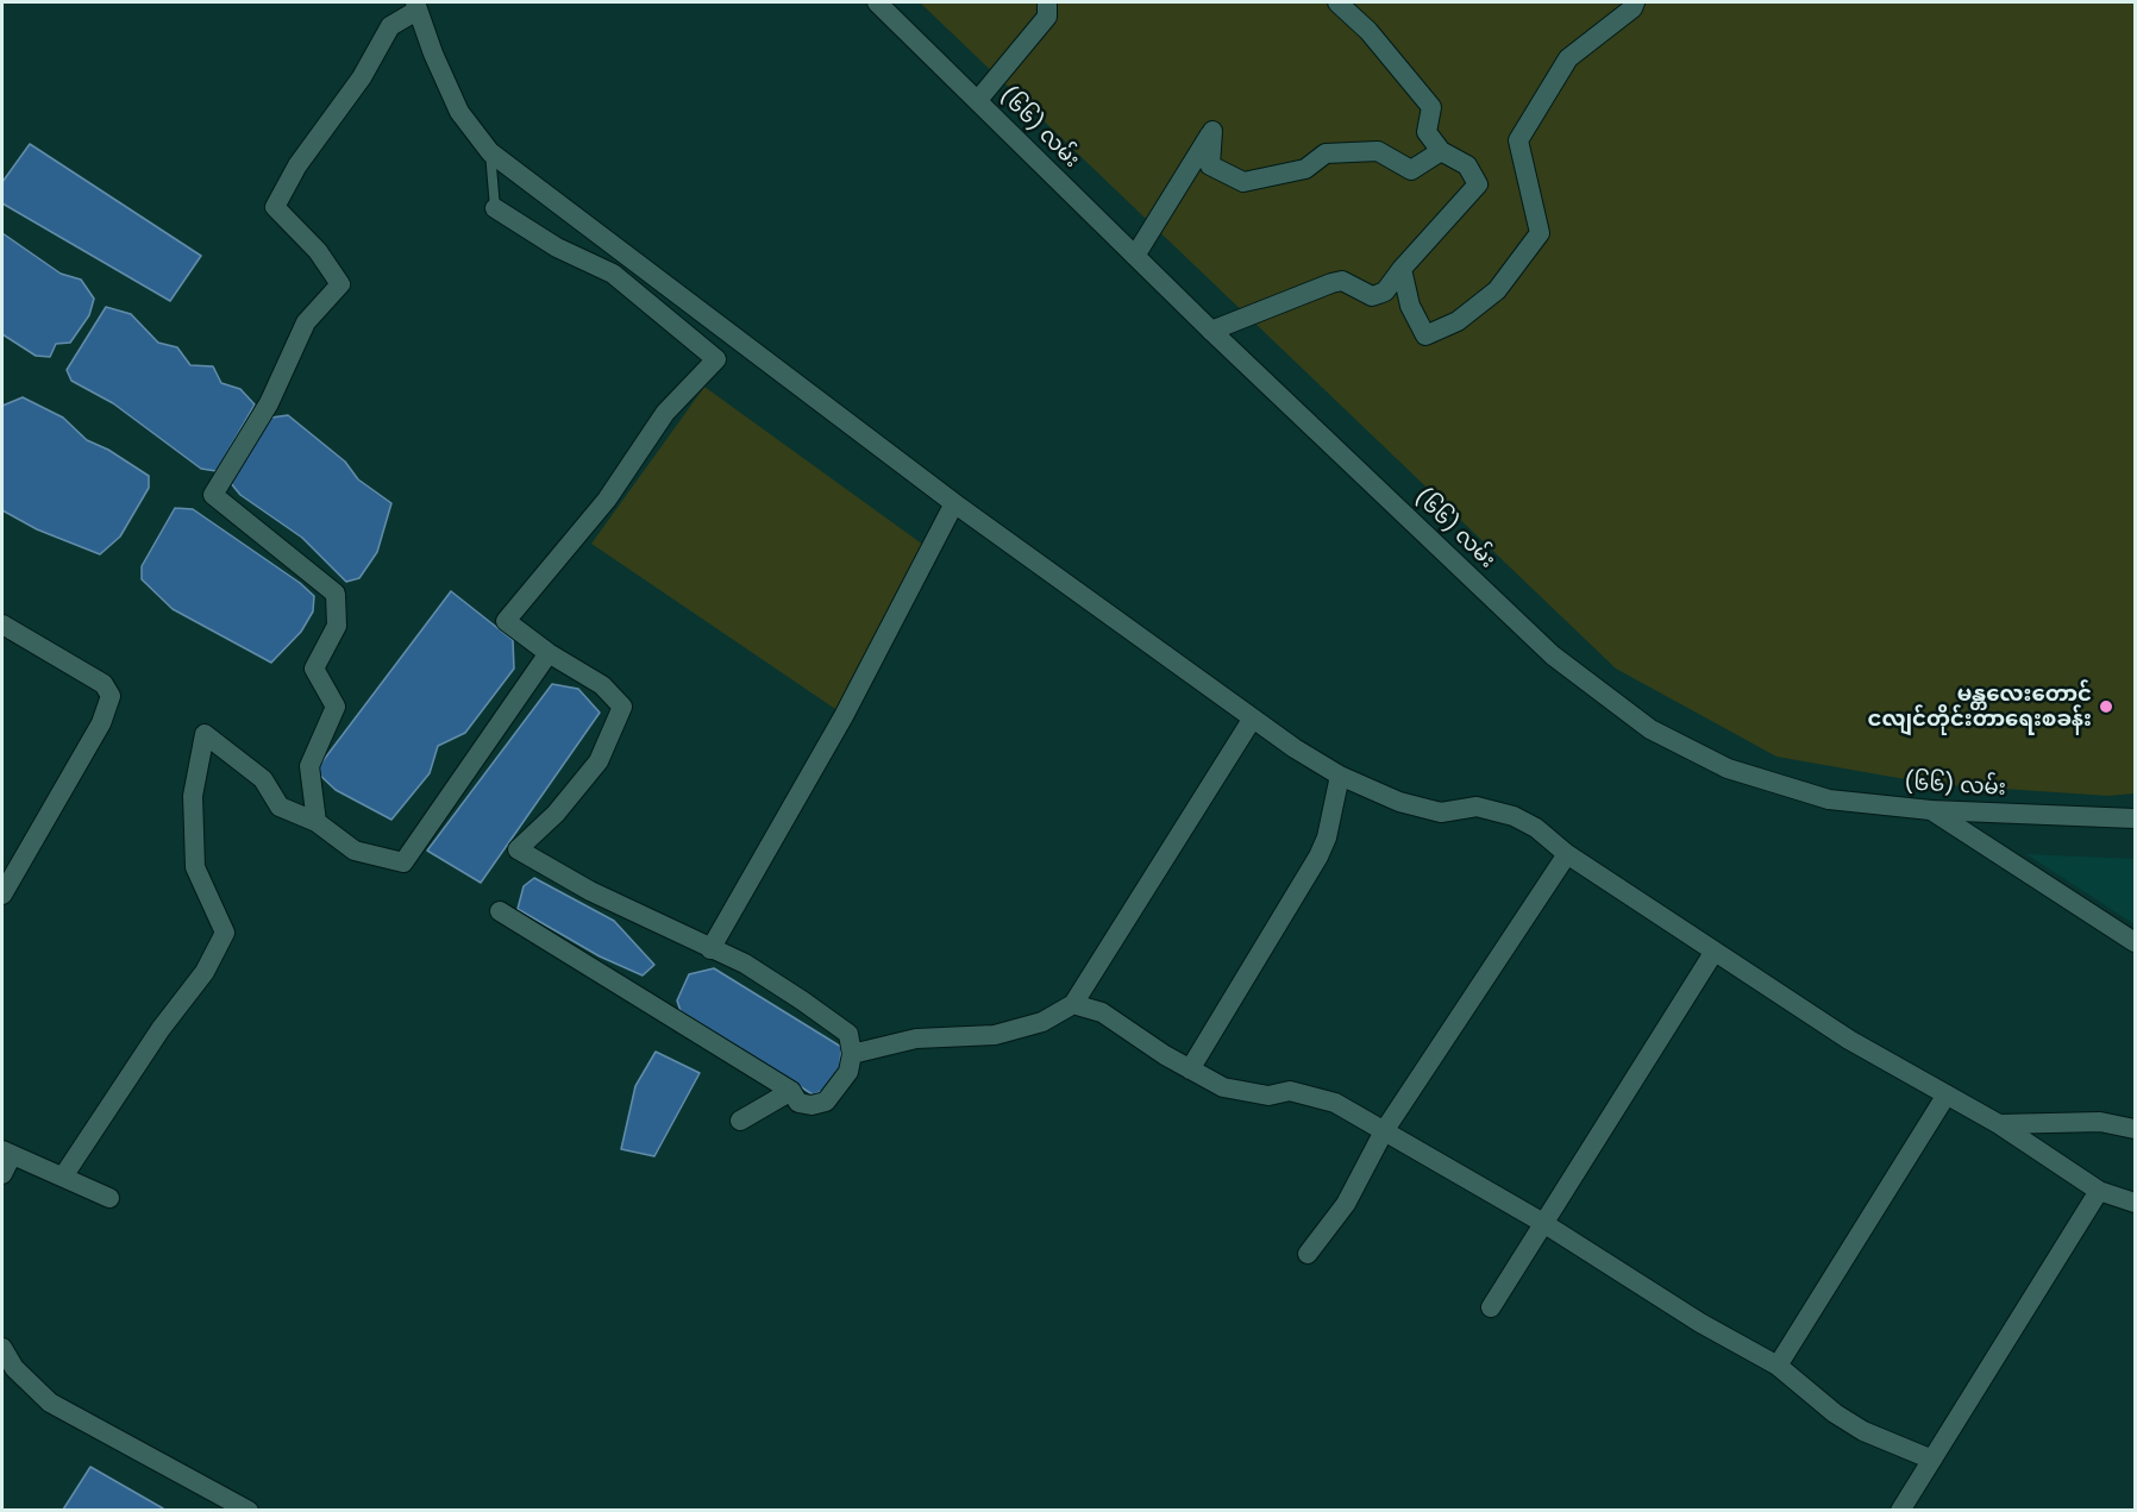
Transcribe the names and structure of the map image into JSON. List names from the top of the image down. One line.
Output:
{"streets":{"street":["(၆၆) လမ်း"]},"places":["မန္တလေးတောင် ငလျင်တိုင်းတာရေးစခန်း"]}
